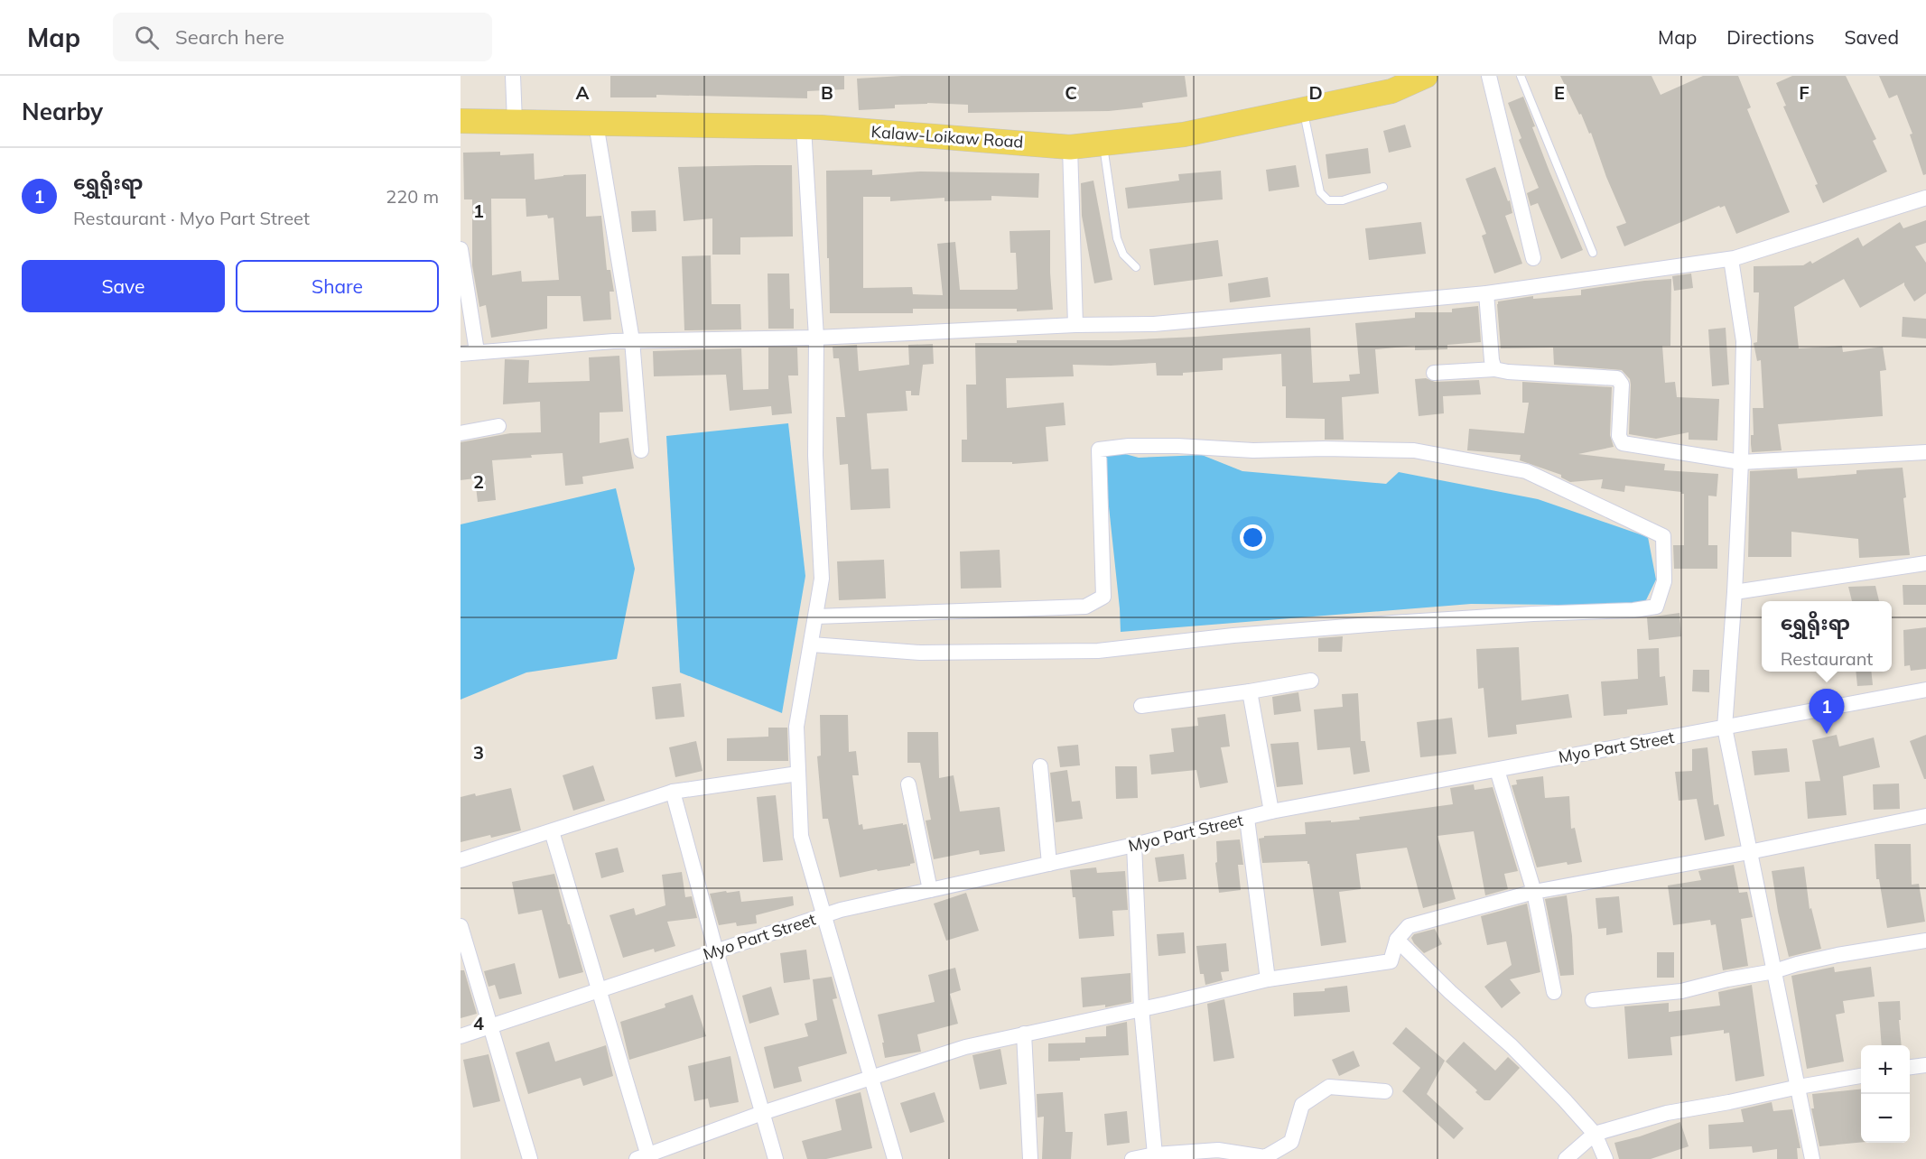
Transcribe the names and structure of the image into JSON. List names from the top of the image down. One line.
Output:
{"streets":{"main road":["Kalaw-Loikaw Road"],"street":["Myo Part Street"]},"page":{"header":"Map","search":"Search here","nav":["Map","Directions","Saved"],"heading":"Nearby","list":[{"mark":"1","name":"ရွှေရိုးရာ","note":"Restaurant · Myo Part Street","value":"220 m"}],"buttons":["Save","Share"],"popup":["ရွှေရိုးရာ","Restaurant"],"pins":"1","map_buttons":["+","−"]},"grid":{"columns":["A","B","C","D","E","F"],"rows":["1","2","3","4"]}}
